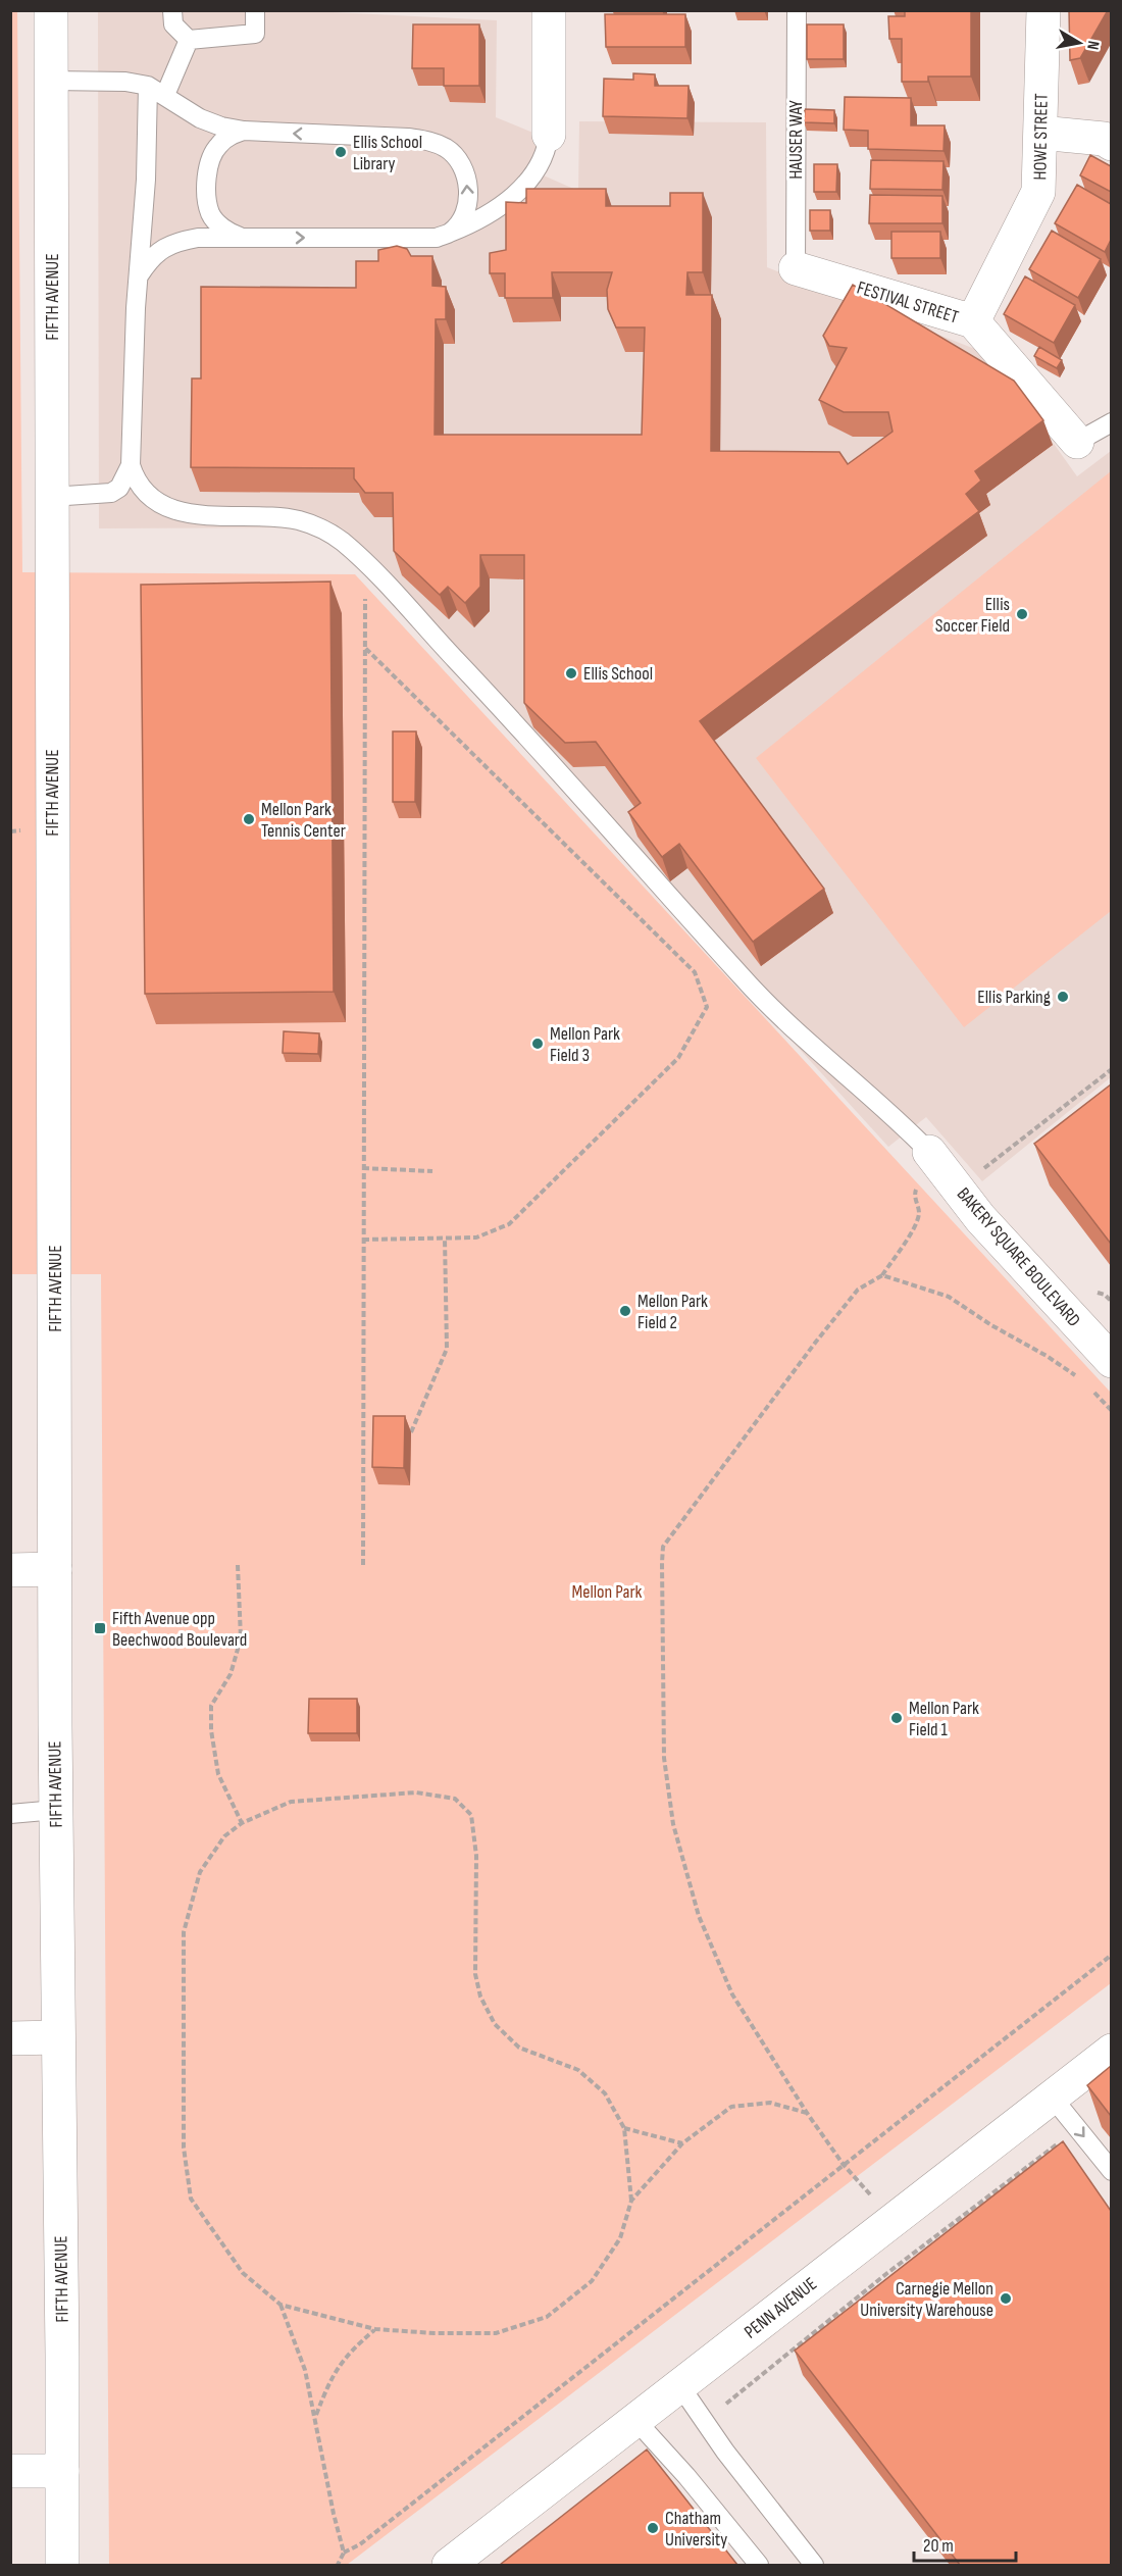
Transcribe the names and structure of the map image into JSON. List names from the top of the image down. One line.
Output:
{"streets":{"main road":["HOWE STREET","FIFTH AVENUE","FESTIVAL STREET","BAKERY SQUARE BOULEVARD","PENN AVENUE"],"lane":["HAUSER WAY"]},"crossings":[["HOWE STREET","FESTIVAL STREET"],["HAUSER WAY","FESTIVAL STREET"]],"parks":["Mellon Park"],"places":{"other":["Ellis School Library","Ellis Soccer Field","Ellis School","Mellon Park Tennis Center","Ellis Parking","Mellon Park Field 3","Mellon Park Field 2","Mellon Park Field 1","Carnegie Mellon University Warehouse","Chatham University"],"transit":["Fifth Avenue opp Beechwood Boulevard"]},"scale_bar":"20 m","north":"right"}
